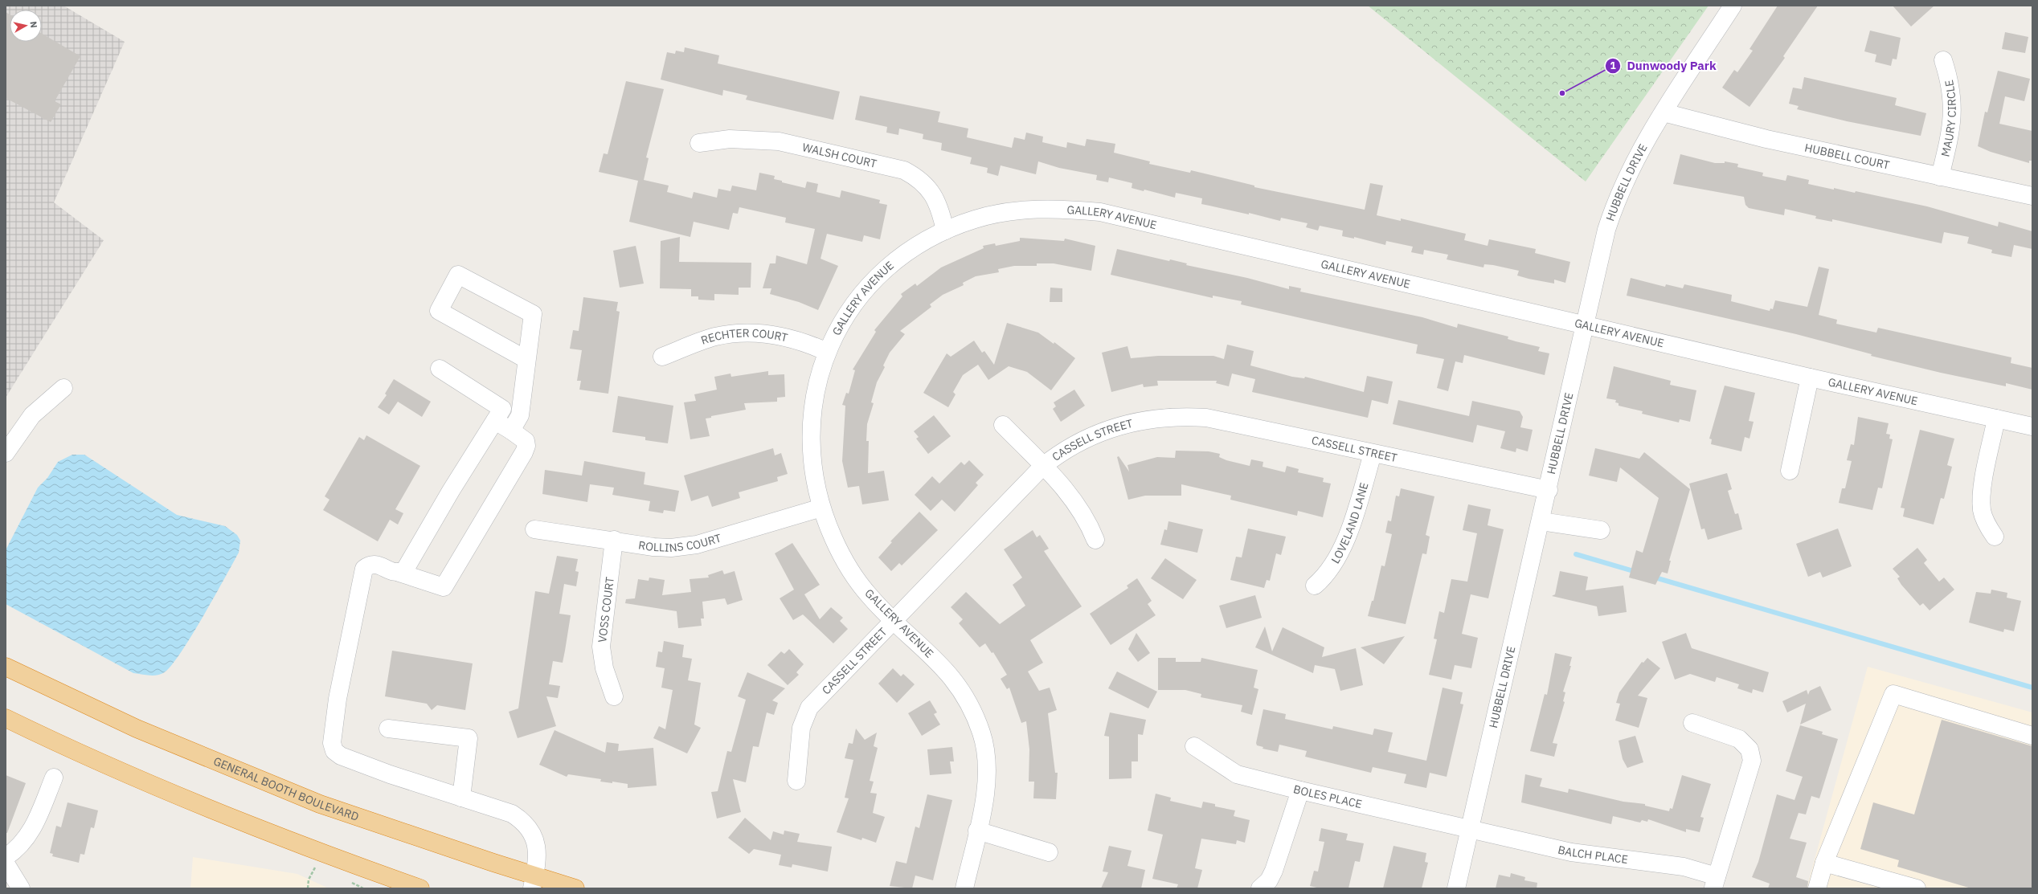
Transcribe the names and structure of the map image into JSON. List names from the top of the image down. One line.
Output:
{"streets":{"highway":["GENERAL BOOTH BOULEVARD"],"street":["MAURY CIRCLE","WALSH COURT","HUBBELL COURT","HUBBELL DRIVE","GALLERY AVENUE","RECHTER COURT","CASSELL STREET","LOVELAND LANE","ROLLINS COURT","VOSS COURT","BOLES PLACE","BALCH PLACE"]},"crossings":[["MAURY CIRCLE","HUBBELL COURT"],["WALSH COURT","GALLERY AVENUE"],["HUBBELL COURT","HUBBELL DRIVE"],["HUBBELL DRIVE","GALLERY AVENUE"],["HUBBELL DRIVE","CASSELL STREET"],["HUBBELL DRIVE","BOLES PLACE"],["HUBBELL DRIVE","BALCH PLACE"],["GALLERY AVENUE","RECHTER COURT"],["GALLERY AVENUE","CASSELL STREET"],["GALLERY AVENUE","ROLLINS COURT"],["CASSELL STREET","LOVELAND LANE"],["ROLLINS COURT","VOSS COURT"],["BOLES PLACE","BALCH PLACE"]],"places":["Dunwoody Park"],"north":"right"}
